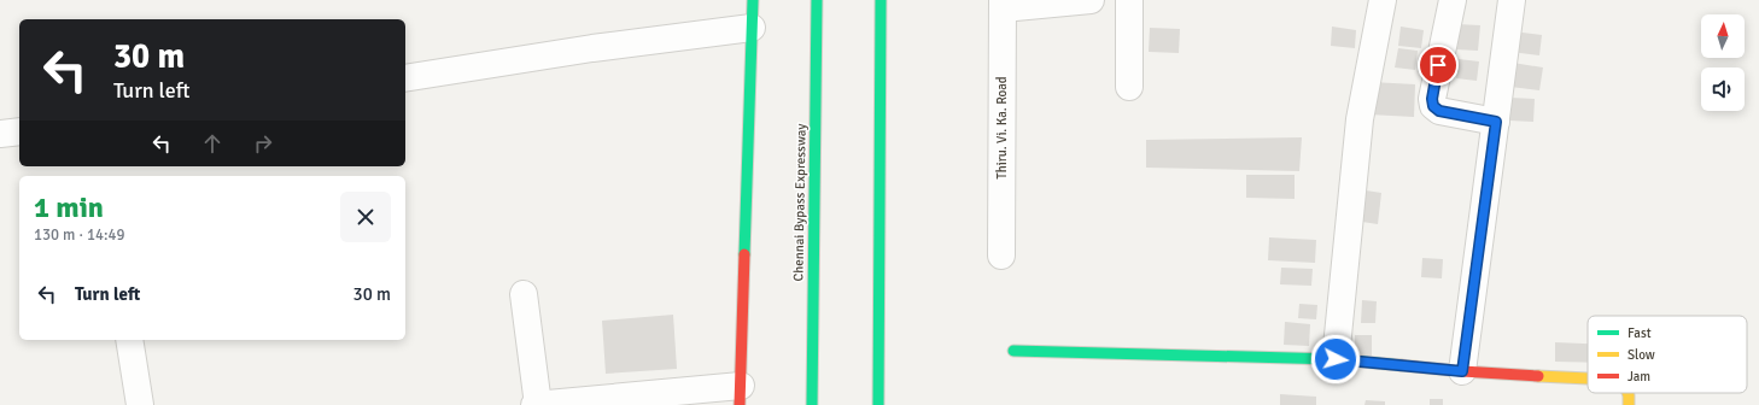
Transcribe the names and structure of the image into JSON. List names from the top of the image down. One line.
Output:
{"streets":{"main road":["Chennai Bypass Expressway"],"street":["Thiru. Vi. Ka. Road"]},"legend":["Fast","Slow","Jam"],"north":"top","page":{"turn":["30 m","Turn left"],"heading":["1 min","130 m · 14:49"],"list":[{"name":"Turn left","value":"30 m"}]}}
